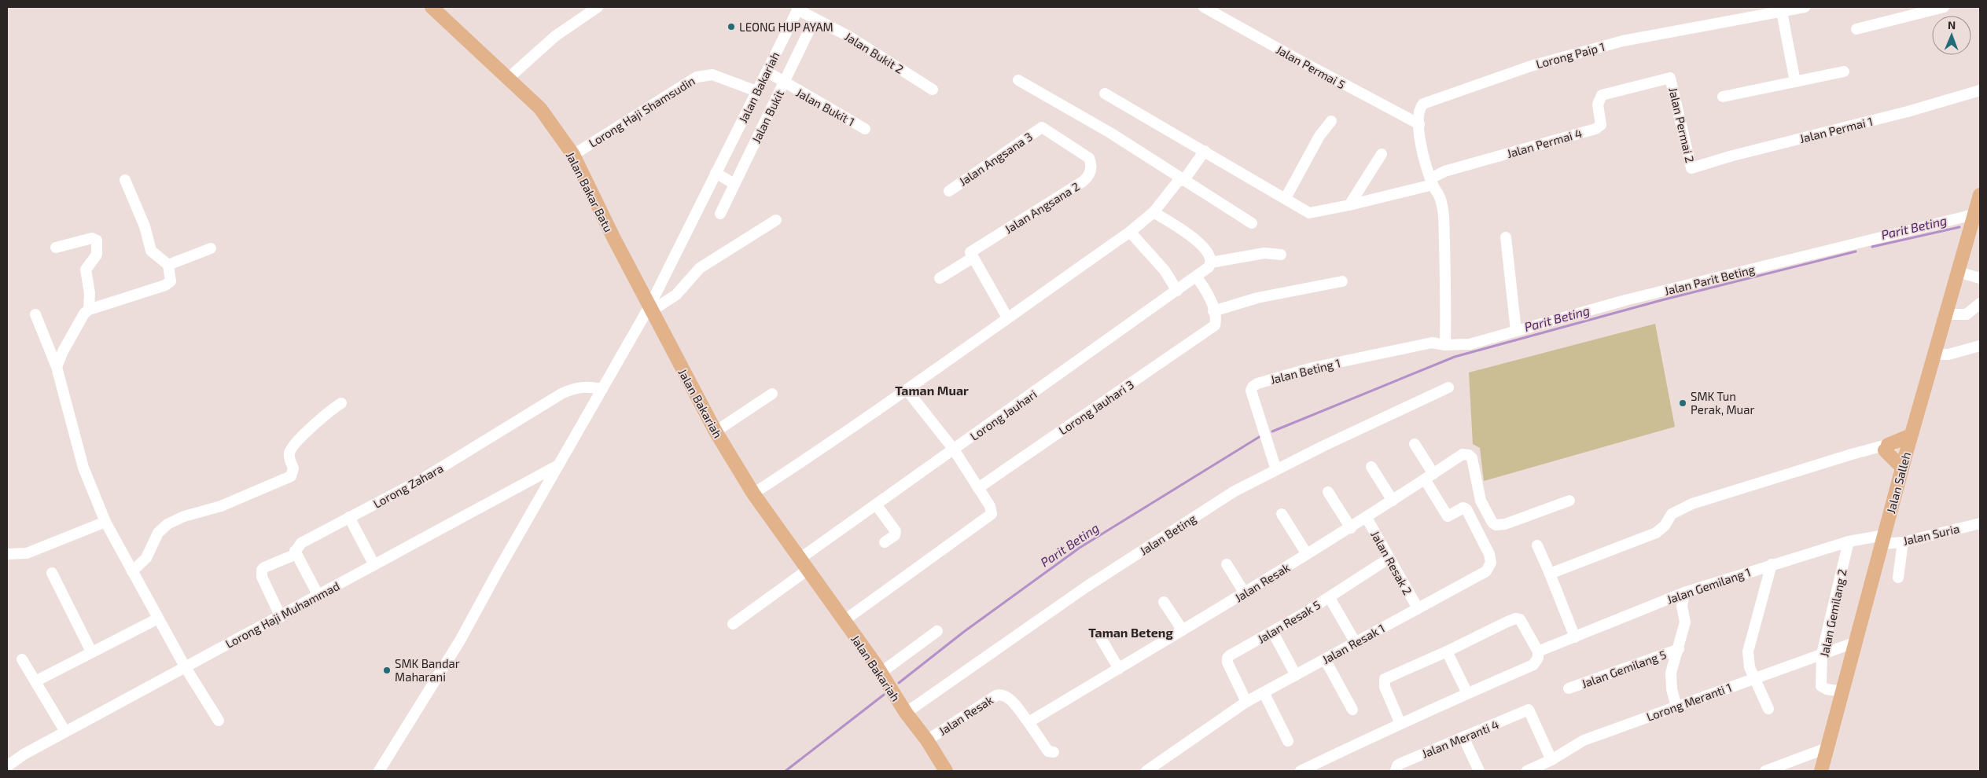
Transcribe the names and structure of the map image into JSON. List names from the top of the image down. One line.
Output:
{"streets":{"main road":["Jalan Bakariah","Jalan Bakar Batu","Jalan Salleh"],"street":["Jalan Bukit 2","Lorong Paip 1","Jalan Permai 5","Jalan Bukit 1","Lorong Haji Shamsudin","Jalan Bukit","Jalan Permai 2","Jalan Permai 1","Jalan Permai 4","Jalan Angsana 3","Jalan Angsana 2","Jalan Parit Beting","Jalan Beting 1","Lorong Jauhari 3","Lorong Jauhari","Lorong Zahara","Jalan Beting","Jalan Suria","Jalan Resak 2","Jalan Resak","Jalan Gemilang 1","Jalan Gemilang 2","Lorong Haji Muhammad","Jalan Resak 5","Jalan Resak 1","Jalan Gemilang 5","Lorong Meranti 1","Jalan Meranti 4"]},"crossings":[["Jalan Bukit 2","Jalan Bakariah"],["Jalan Bukit 2","Jalan Bukit"],["Lorong Paip 1","Jalan Permai 5"],["Lorong Paip 1","Jalan Permai 4"],["Lorong Paip 1","Jalan Parit Beting"],["Lorong Paip 1","Jalan Beting 1"],["Jalan Bakariah","Jalan Bukit 1"],["Jalan Bakariah","Lorong Haji Shamsudin"],["Jalan Bakariah","Jalan Bakar Batu"],["Jalan Bakariah","Lorong Jauhari"],["Jalan Bakariah","Jalan Beting"],["Jalan Bakariah","Jalan Resak"],["Jalan Bukit 1","Jalan Bukit"],["Lorong Haji Shamsudin","Jalan Bakar Batu"],["Jalan Permai 2","Jalan Permai 1"],["Jalan Permai 2","Jalan Permai 4"],["Jalan Angsana 3","Jalan Angsana 2"],["Jalan Parit Beting","Jalan Beting 1"],["Jalan Parit Beting","Jalan Salleh"],["Jalan Beting 1","Jalan Beting"],["Jalan Salleh","Jalan Suria"],["Jalan Salleh","Jalan Gemilang 1"],["Jalan Salleh","Jalan Gemilang 2"],["Jalan Salleh","Lorong Meranti 1"],["Lorong Zahara","Lorong Haji Muhammad"],["Jalan Suria","Jalan Gemilang 1"],["Jalan Resak 2","Jalan Resak"],["Jalan Resak 2","Jalan Resak 5"],["Jalan Resak 2","Jalan Resak 1"],["Jalan Resak","Jalan Resak 1"],["Jalan Gemilang 1","Jalan Gemilang 2"],["Jalan Gemilang 2","Lorong Meranti 1"],["Jalan Resak 5","Jalan Resak 1"],["Lorong Meranti 1","Jalan Meranti 4"]],"districts":["Taman Muar","Taman Beteng"],"water":["Parit Beting"],"places":["LEONG HUP AYAM","SMK Tun Perak, Muar","SMK Bandar Maharani"],"north":"top"}
